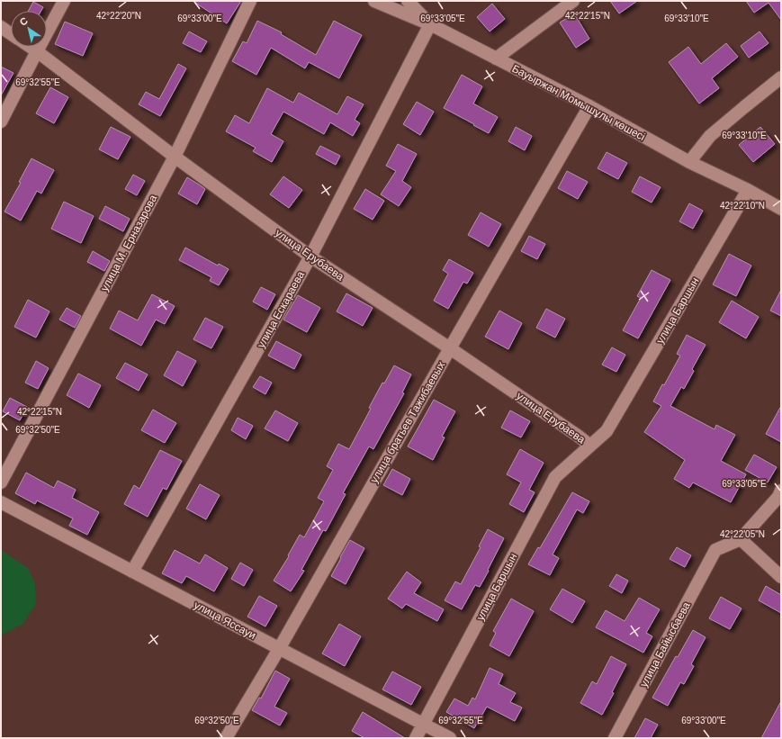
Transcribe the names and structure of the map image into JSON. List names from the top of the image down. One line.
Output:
{"streets":{"street":["Бауыржан Момышұлы көшесі","улица М. Ерназарова","улица Ерубаева","улица Ескараева","улица Баршын","улица братьев Тажибаевых","улица Яссауи","улица Байысбаева"]},"crossings":[["Бауыржан Момышұлы көшесі","улица Ескараева"],["Бауыржан Момышұлы көшесі","улица Баршын"],["Бауыржан Момышұлы көшесі","улица братьев Тажибаевых"],["улица М. Ерназарова","улица Ерубаева"],["улица Ерубаева","улица Ескараева"],["улица Ерубаева","улица Баршын"],["улица Ерубаева","улица братьев Тажибаевых"],["улица Ескараева","улица Яссауи"],["улица Баршын","улица Яссауи"],["улица братьев Тажибаевых","улица Яссауи"]],"north":"top left","coordinates":["42°22'20\"N","42°22'15\"N","69°33'00\"E","69°33'05\"E","69°33'10\"E","69°32'55\"E","42°22'10\"N","69°32'50\"E","42°22'05\"N"]}
